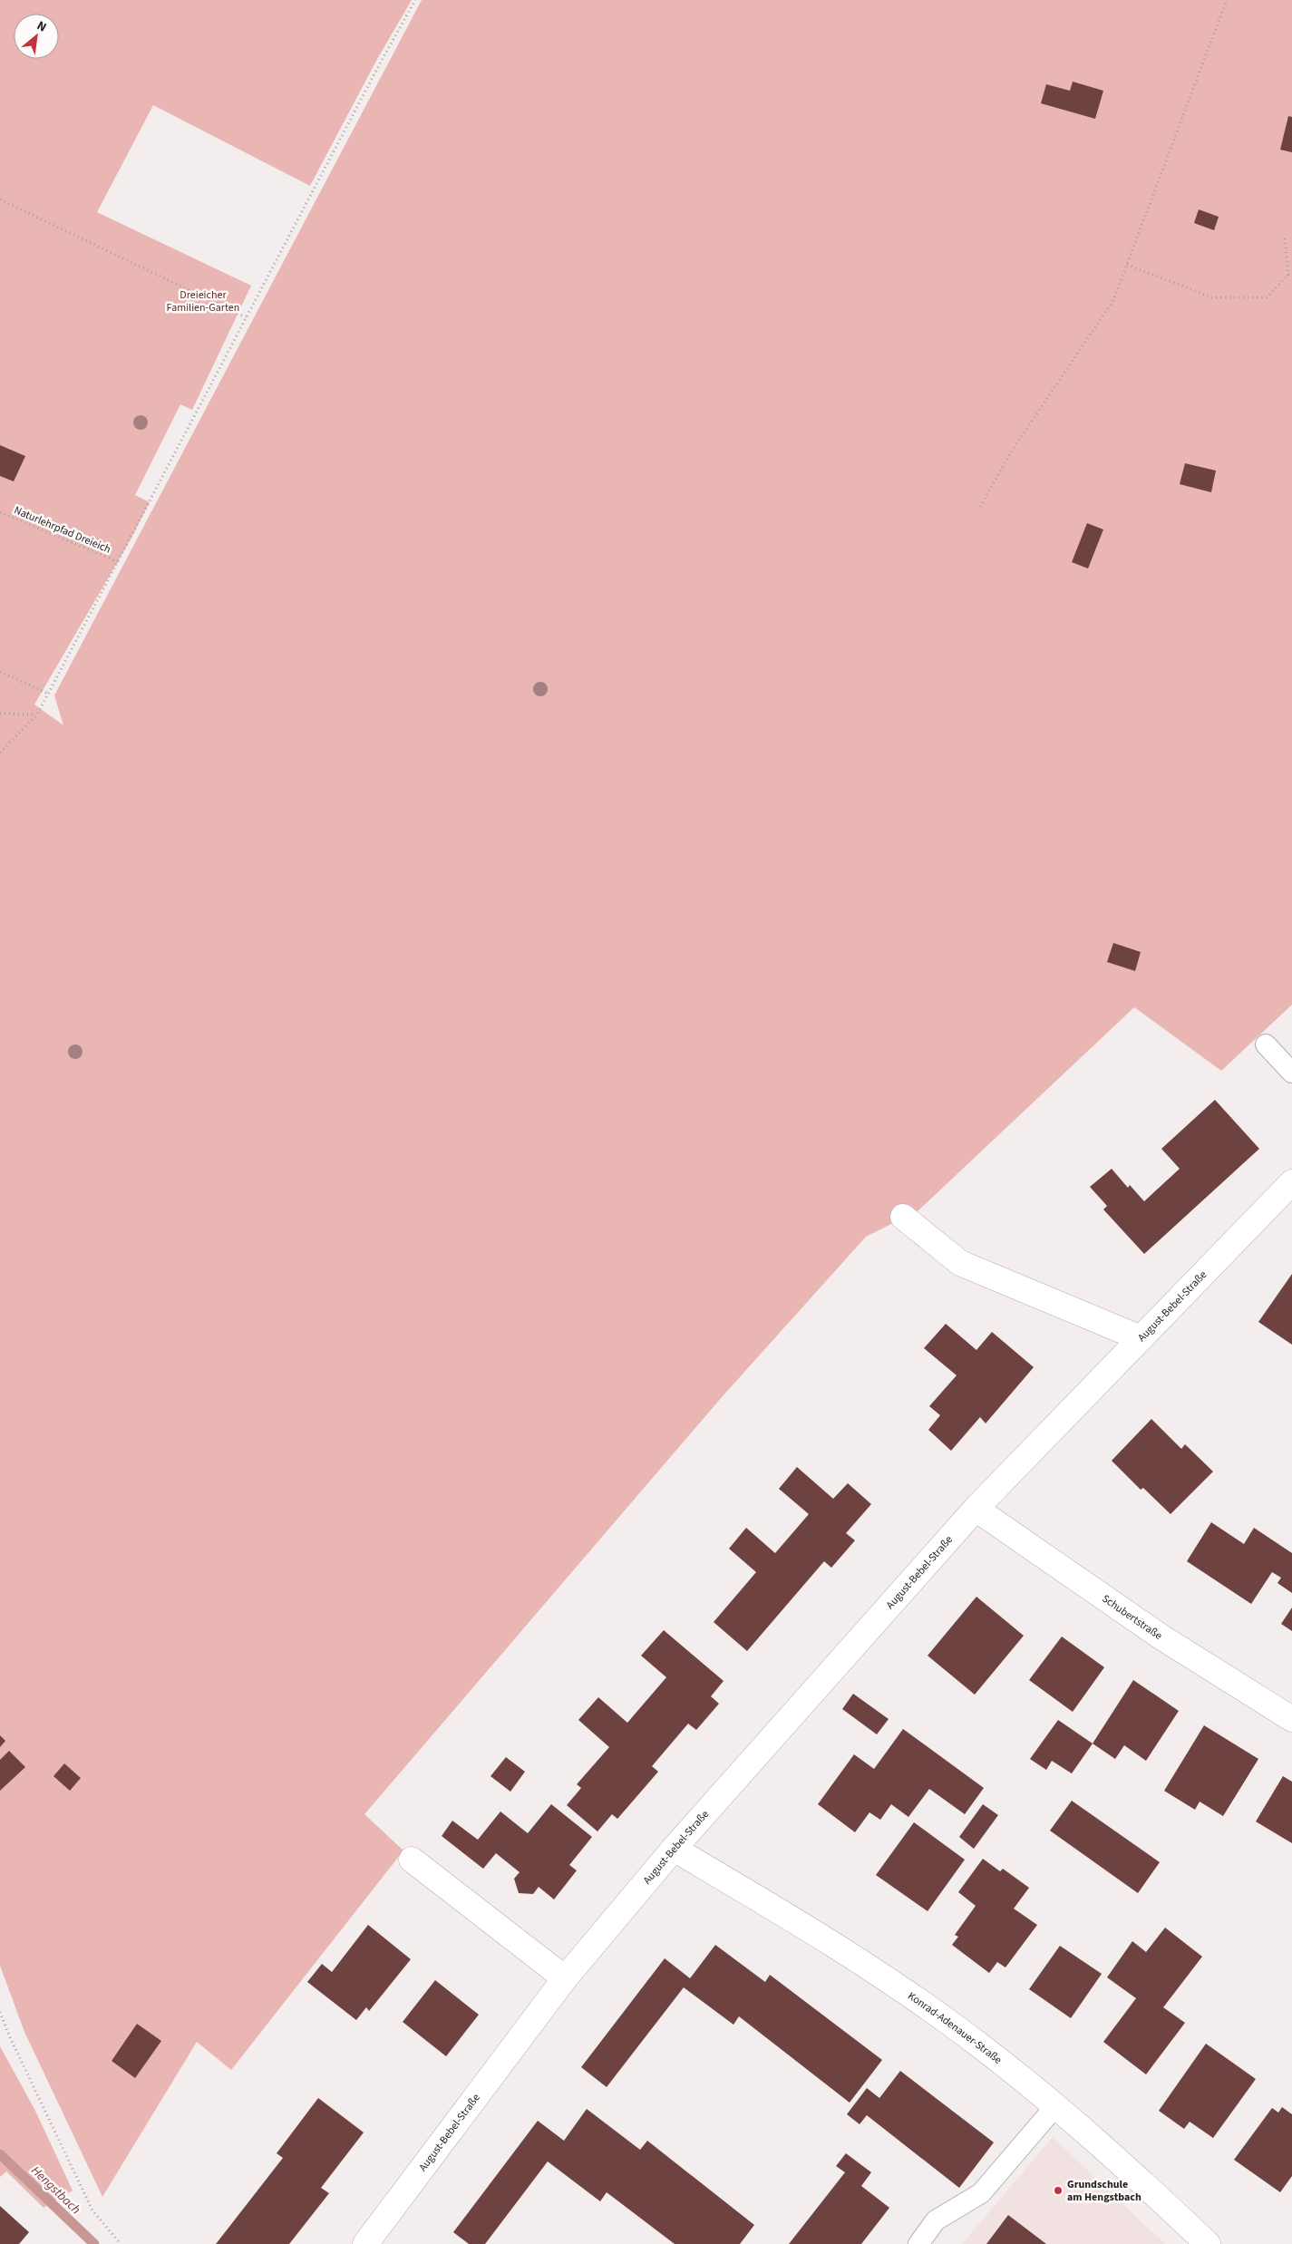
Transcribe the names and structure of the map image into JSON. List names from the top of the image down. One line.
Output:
{"streets":{"street":["August-Bebel-Straße","Schubertstraße","Konrad-Adenauer-Straße"],"path":["Naturlehrpfad Dreieich"]},"crossings":[["August-Bebel-Straße","Schubertstraße"],["August-Bebel-Straße","Konrad-Adenauer-Straße"]],"water":["Hengstbach"],"parks":["Dreieicher Familien-Garten"],"places":["Grundschule am Hengstbach"],"north":"top right"}
